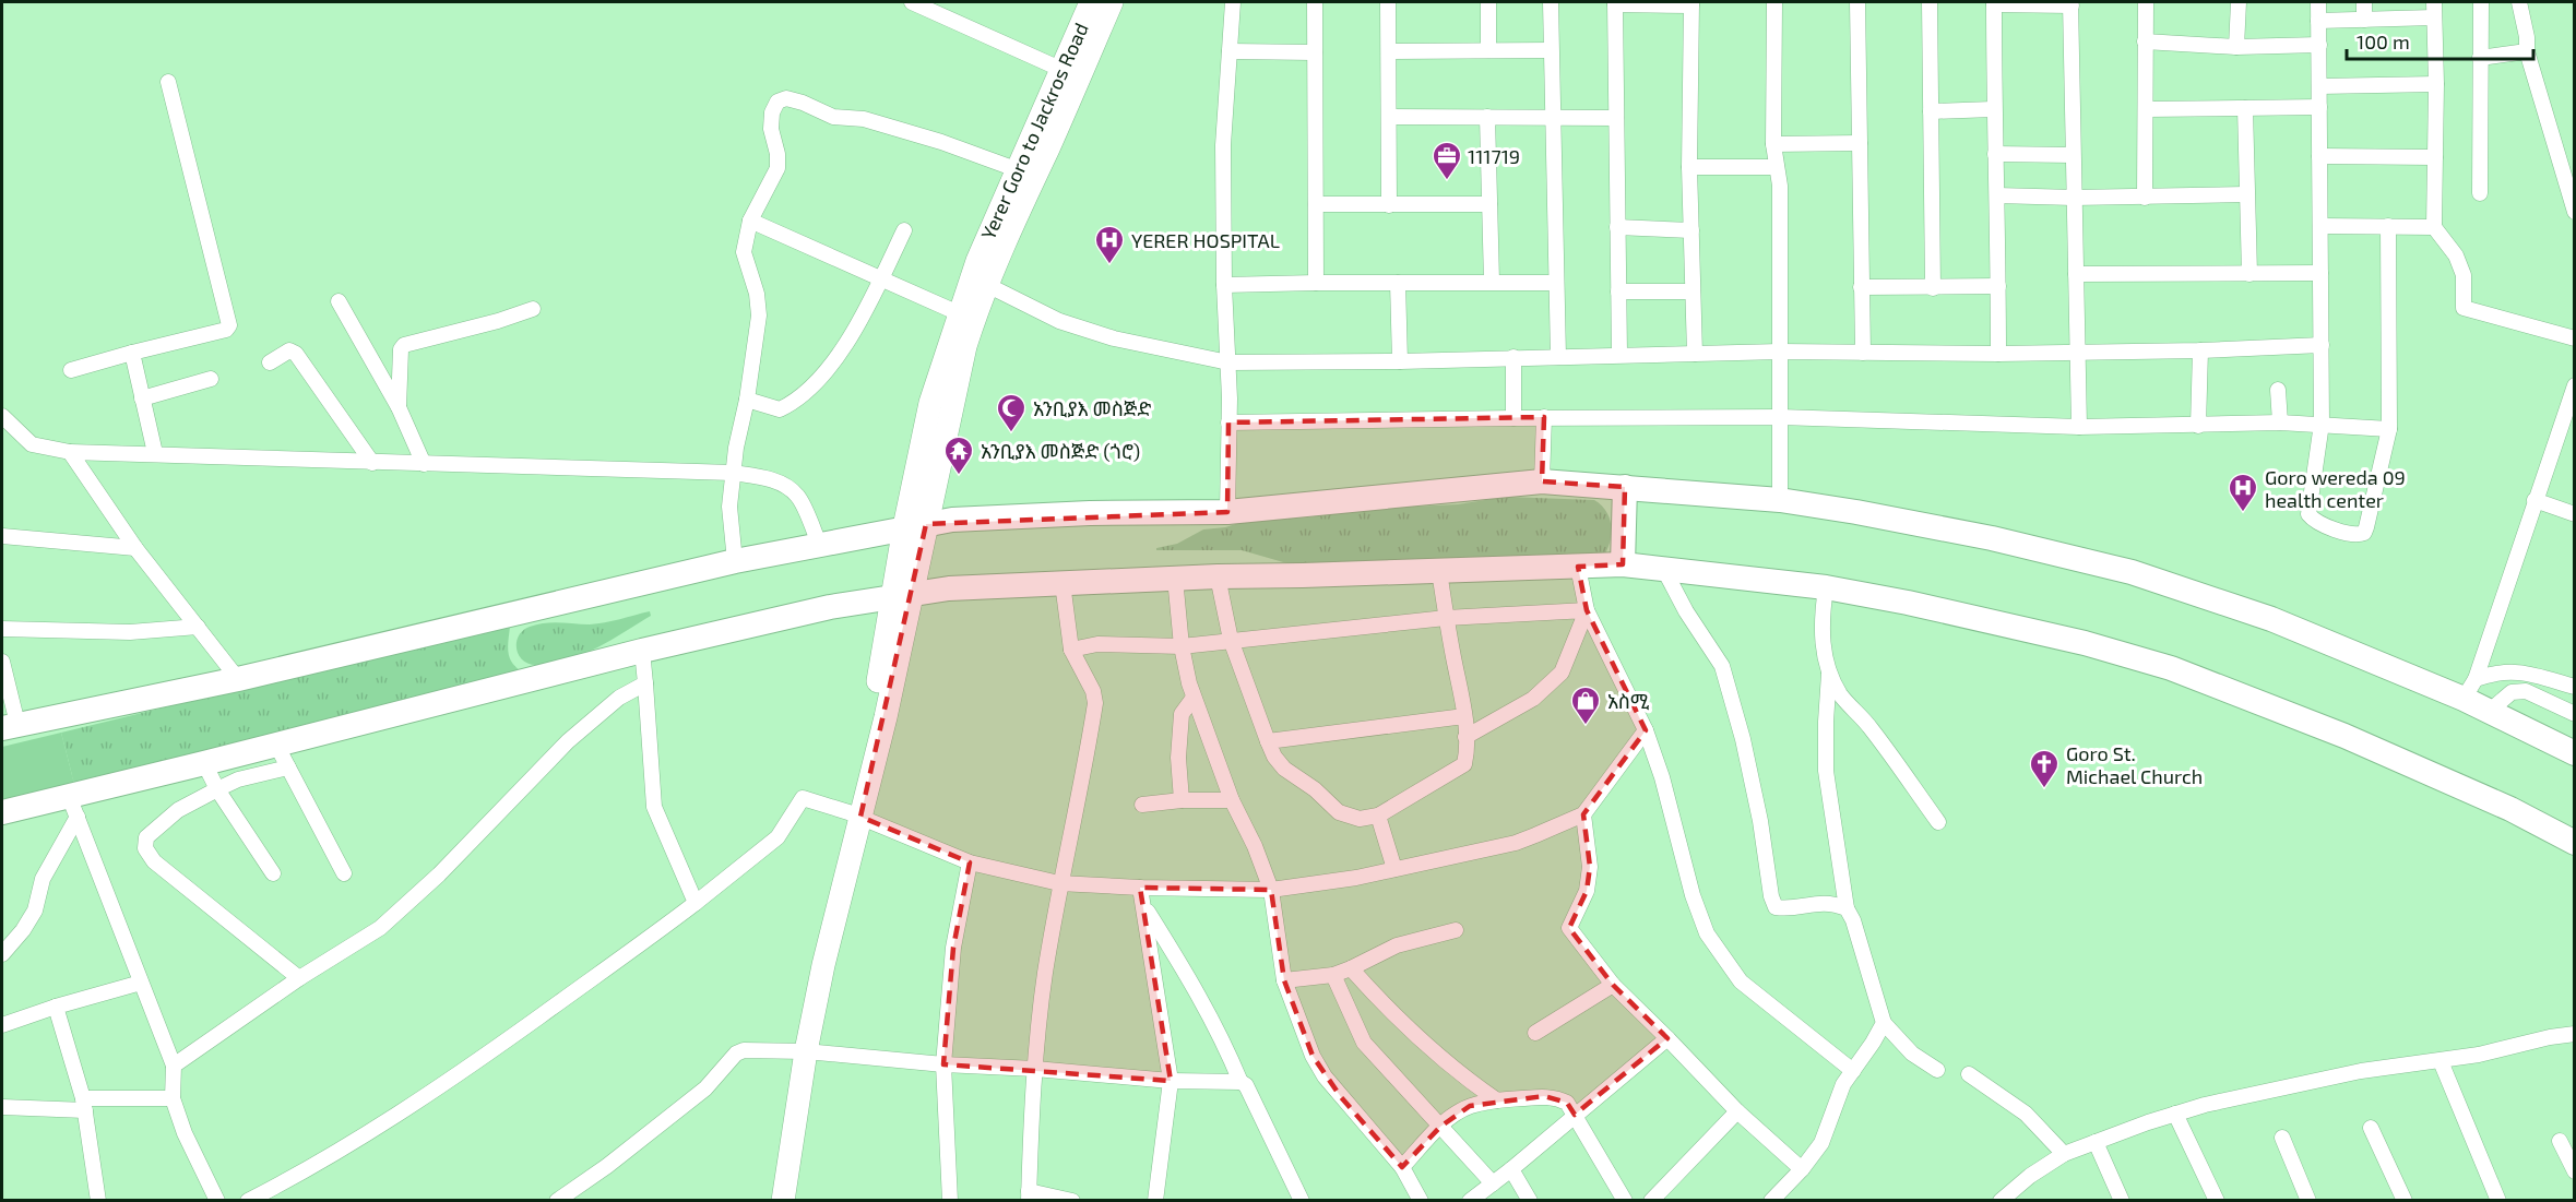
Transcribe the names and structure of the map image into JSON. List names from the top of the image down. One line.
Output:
{"streets":{"main road":["Yerer Goro to Jackros Road"]},"places":{"office":["111719"],"hospital":["YERER HOSPITAL","Goro wereda 09 health center"],"mosque":["አንቢያእ መስጅድ"],"temple":["አንቢያእ መስጅድ (ጎሮ)"],"shop":["አስሚ"],"church":["Goro St. Michael Church"]},"scale_bar":"100 m"}
